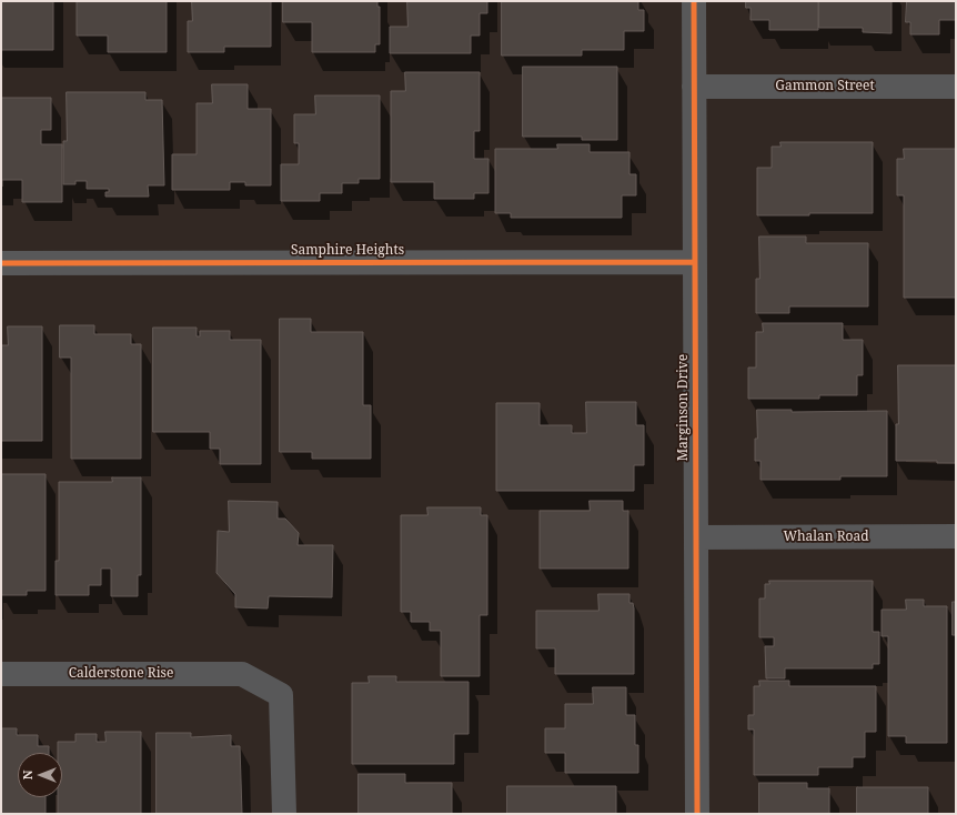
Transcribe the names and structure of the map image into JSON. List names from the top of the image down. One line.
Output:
{"streets":{"street":["Gammon Street","Samphire Heights","Marginson Drive","Whalan Road","Calderstone Rise"]},"crossings":[["Gammon Street","Marginson Drive"],["Samphire Heights","Marginson Drive"],["Marginson Drive","Whalan Road"]],"north":"left"}
